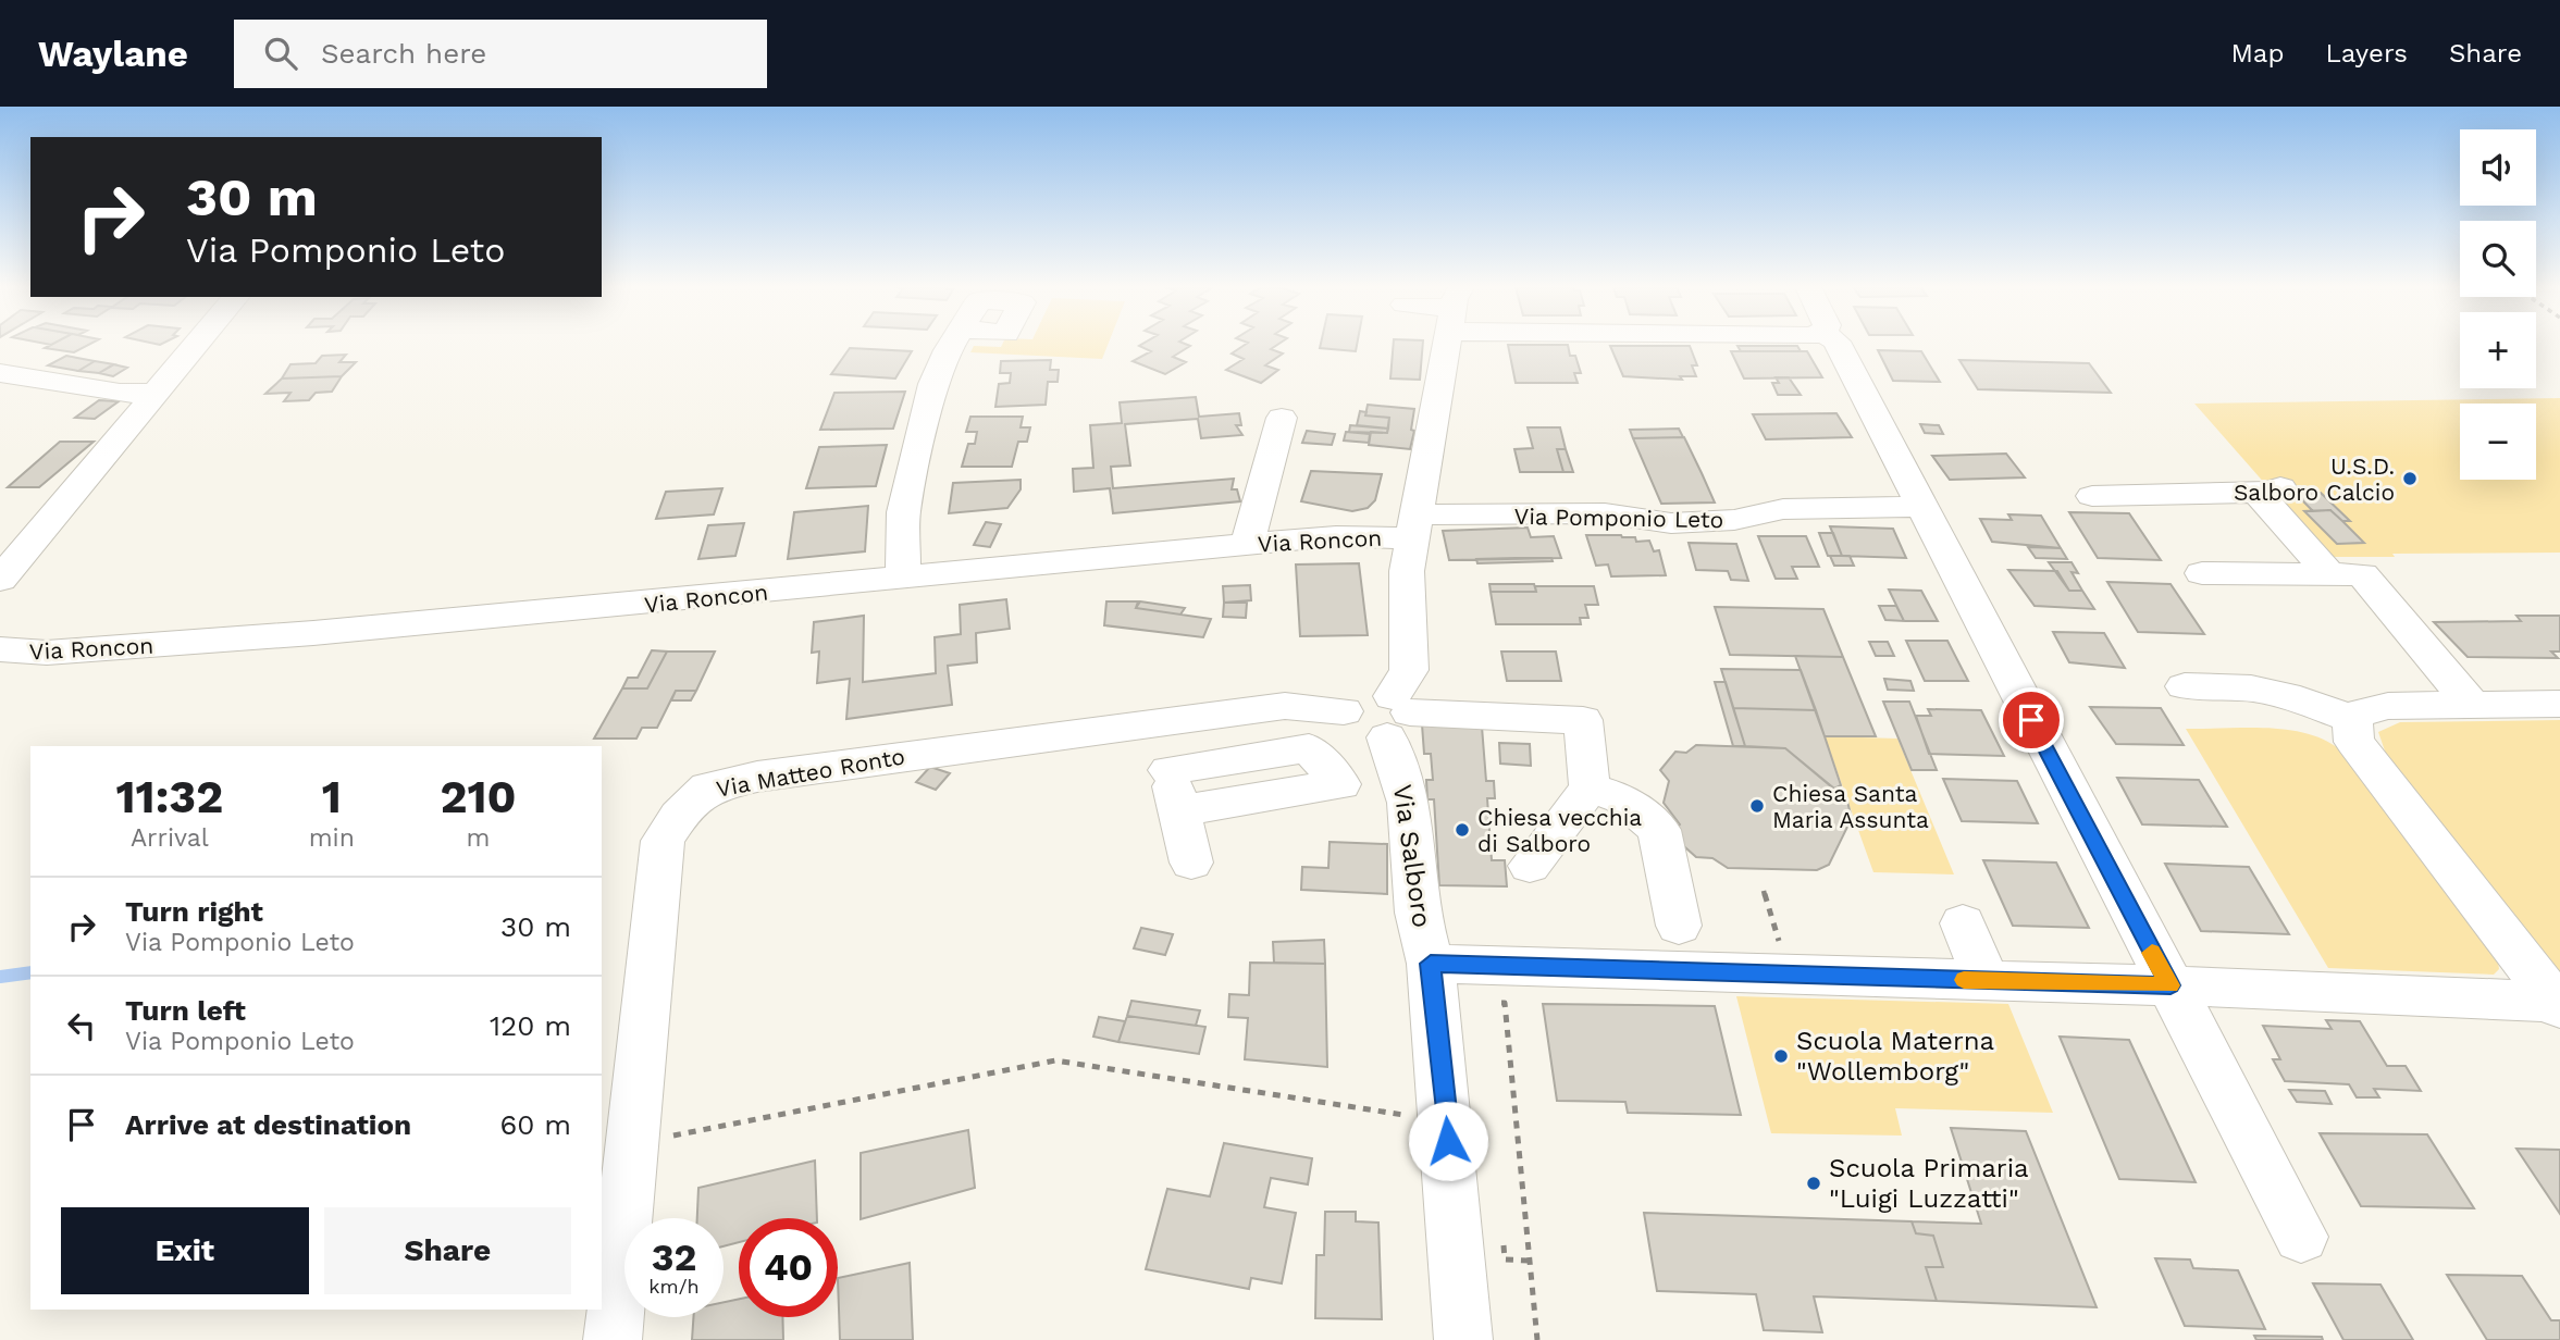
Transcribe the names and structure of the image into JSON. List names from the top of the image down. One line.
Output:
{"streets":{"street":["Via Pomponio Leto","Via Roncon","Via Matteo Ronto","Via Salboro"]},"crossings":[["Via Pomponio Leto","Via Roncon"],["Via Pomponio Leto","Via Salboro"],["Via Roncon","Via Salboro"],["Via Matteo Ronto","Via Salboro"]],"places":["U.S.D. Salboro Calcio","Chiesa Santa Maria Assunta","Chiesa vecchia di Salboro","Scuola Materna \"Wollemborg\"","Scuola Primaria \"Luigi Luzzatti\""],"page":{"header":"Waylane","search":"Search here","nav":["Map","Layers","Share"],"map_buttons":["+","−"],"turn":["30 m","Via Pomponio Leto"],"eta":["11:32","Arrival","1","min","210","m"],"list":[{"name":"Turn right","note":"Via Pomponio Leto","value":"30 m"},{"name":"Turn left","note":"Via Pomponio Leto","value":"120 m"},{"name":"Arrive at destination","value":"60 m"}],"buttons":["Exit","Share"],"speed":"32 km/h","limit":"40"}}
